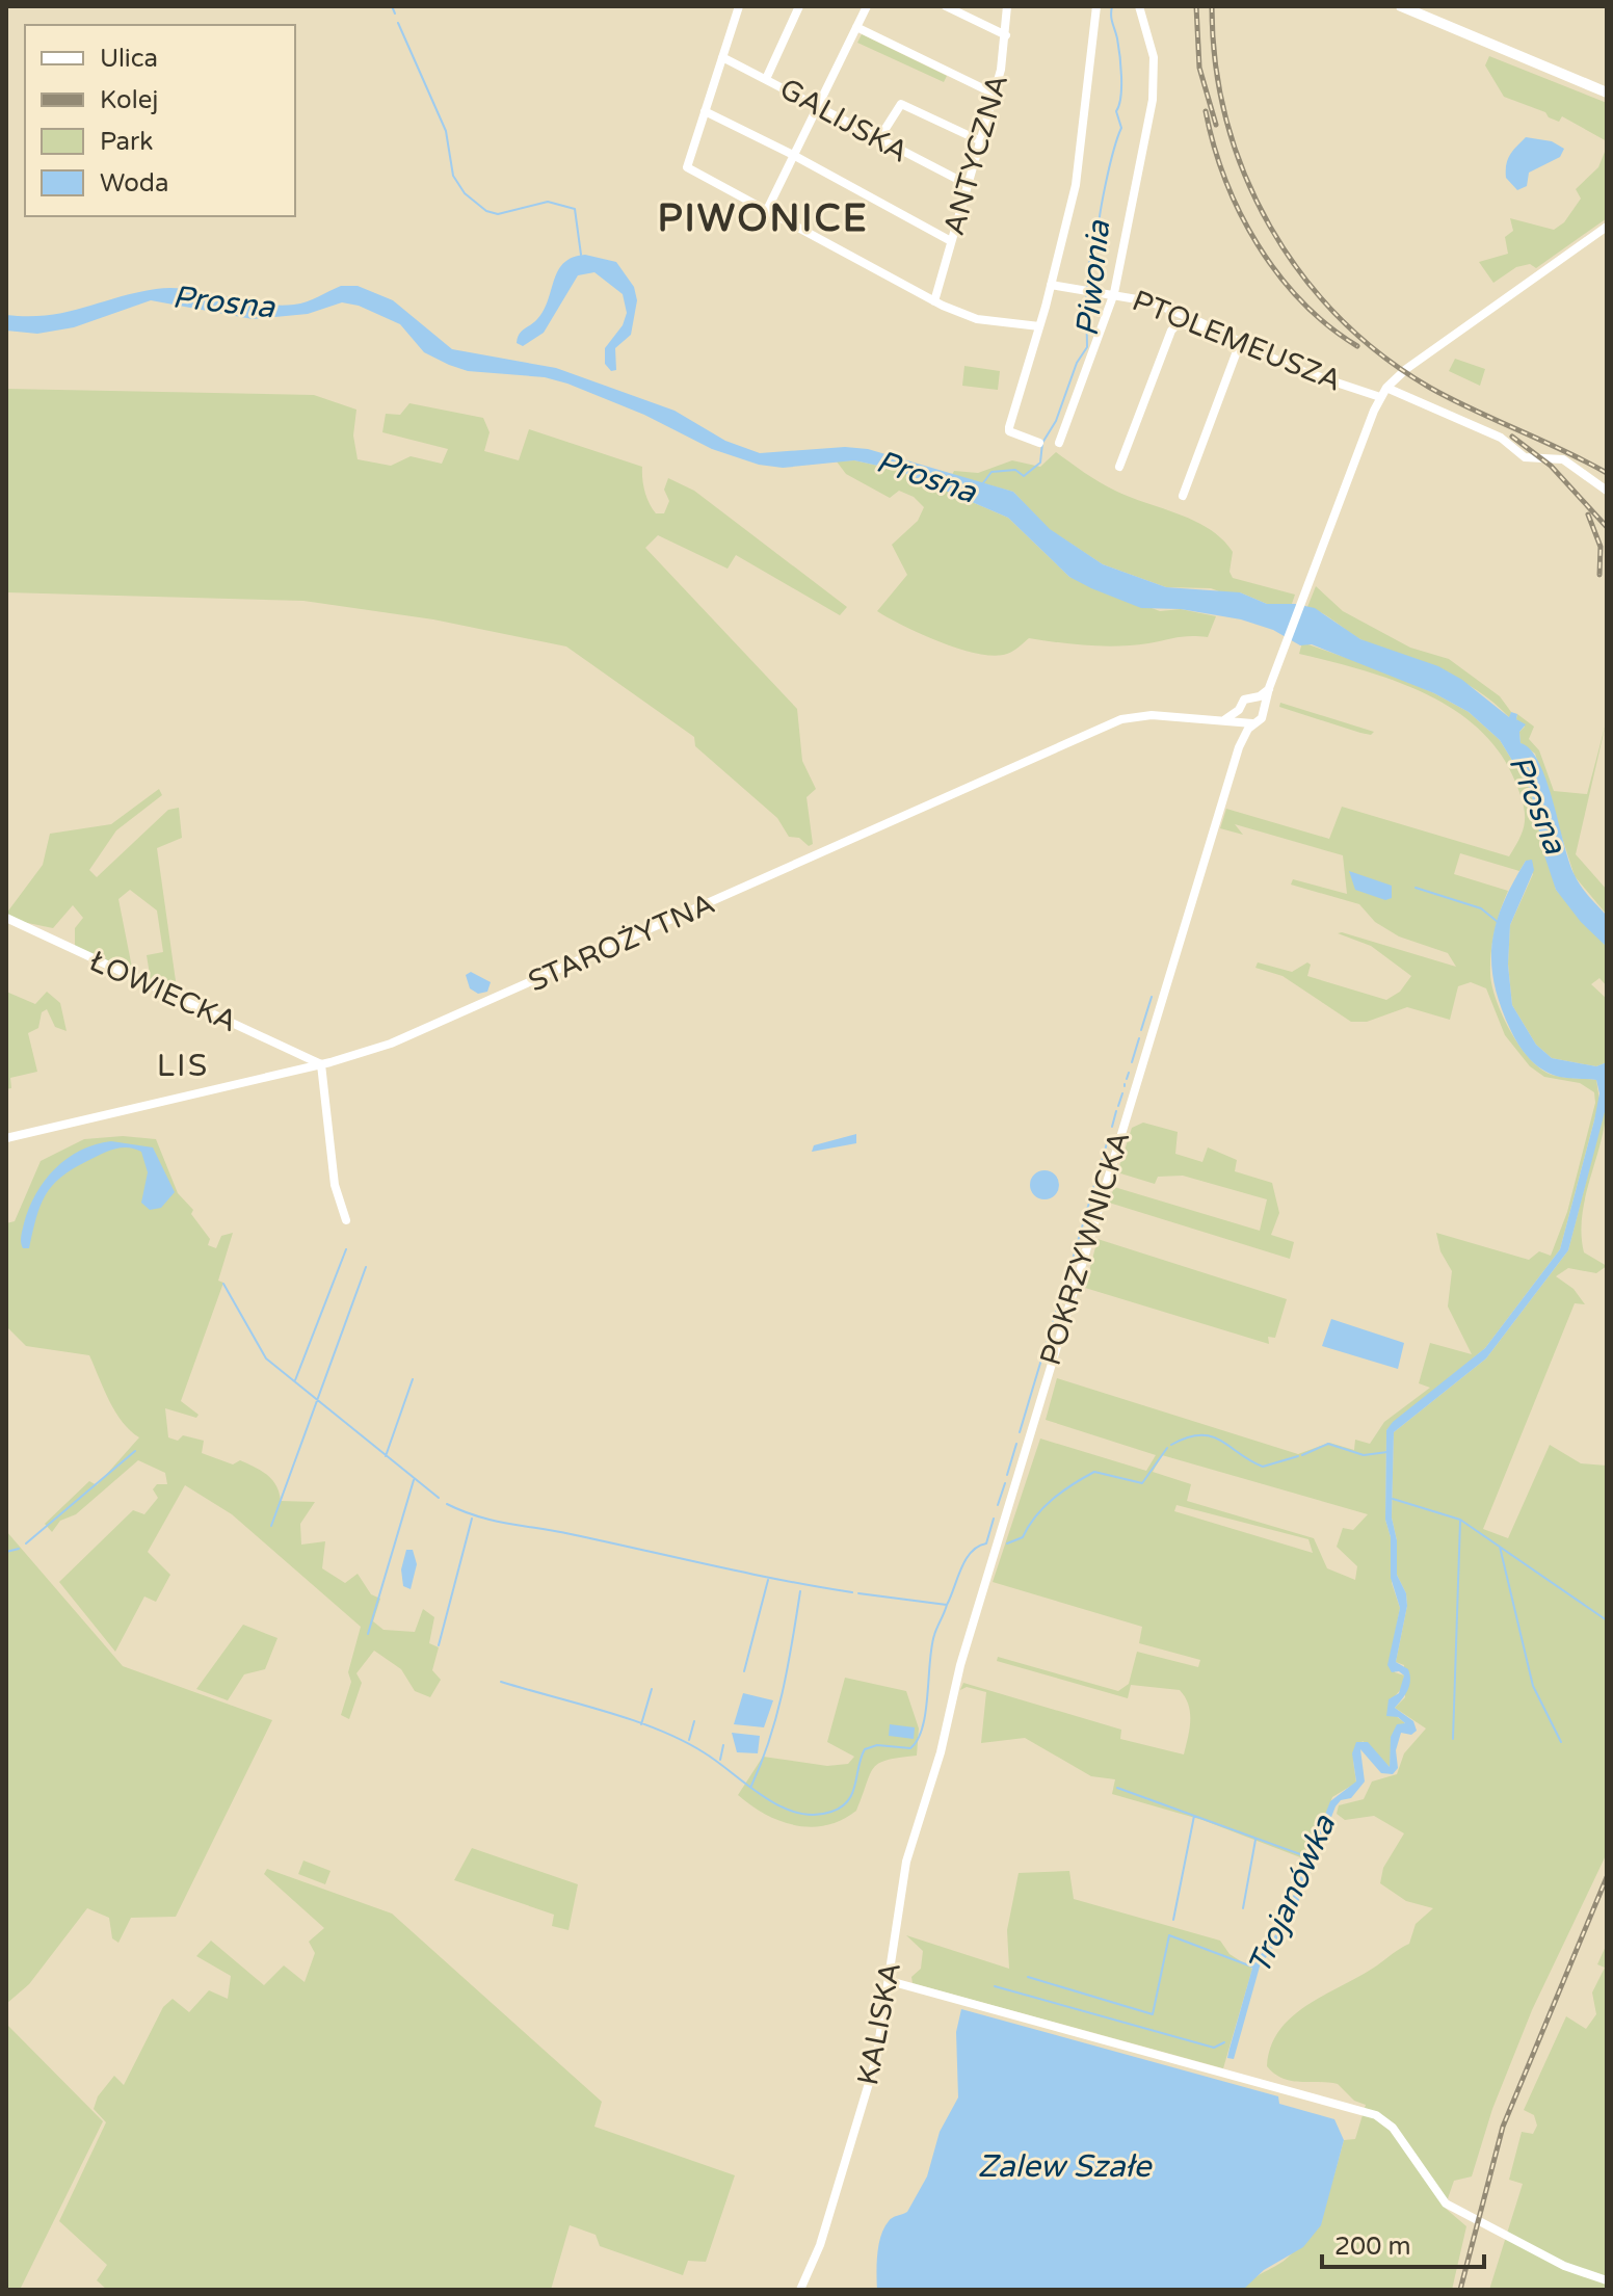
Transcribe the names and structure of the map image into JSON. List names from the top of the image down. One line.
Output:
{"streets":{"street":["GALIJSKA","ANTYCZNA","PTOLEMEUSZA","STAROŻYTNA","ŁOWIECKA","POKRZYWNICKA","KALISKA"]},"crossings":[["GALIJSKA","ANTYCZNA"],["STAROŻYTNA","ŁOWIECKA"],["STAROŻYTNA","POKRZYWNICKA"],["POKRZYWNICKA","KALISKA"]],"districts":["PIWONICE","LIS"],"water":["Piwonia","Prosna","Trojanówka","Zalew Szałe"],"legend":["Ulica","Kolej","Park","Woda"],"scale_bar":"200 m"}
